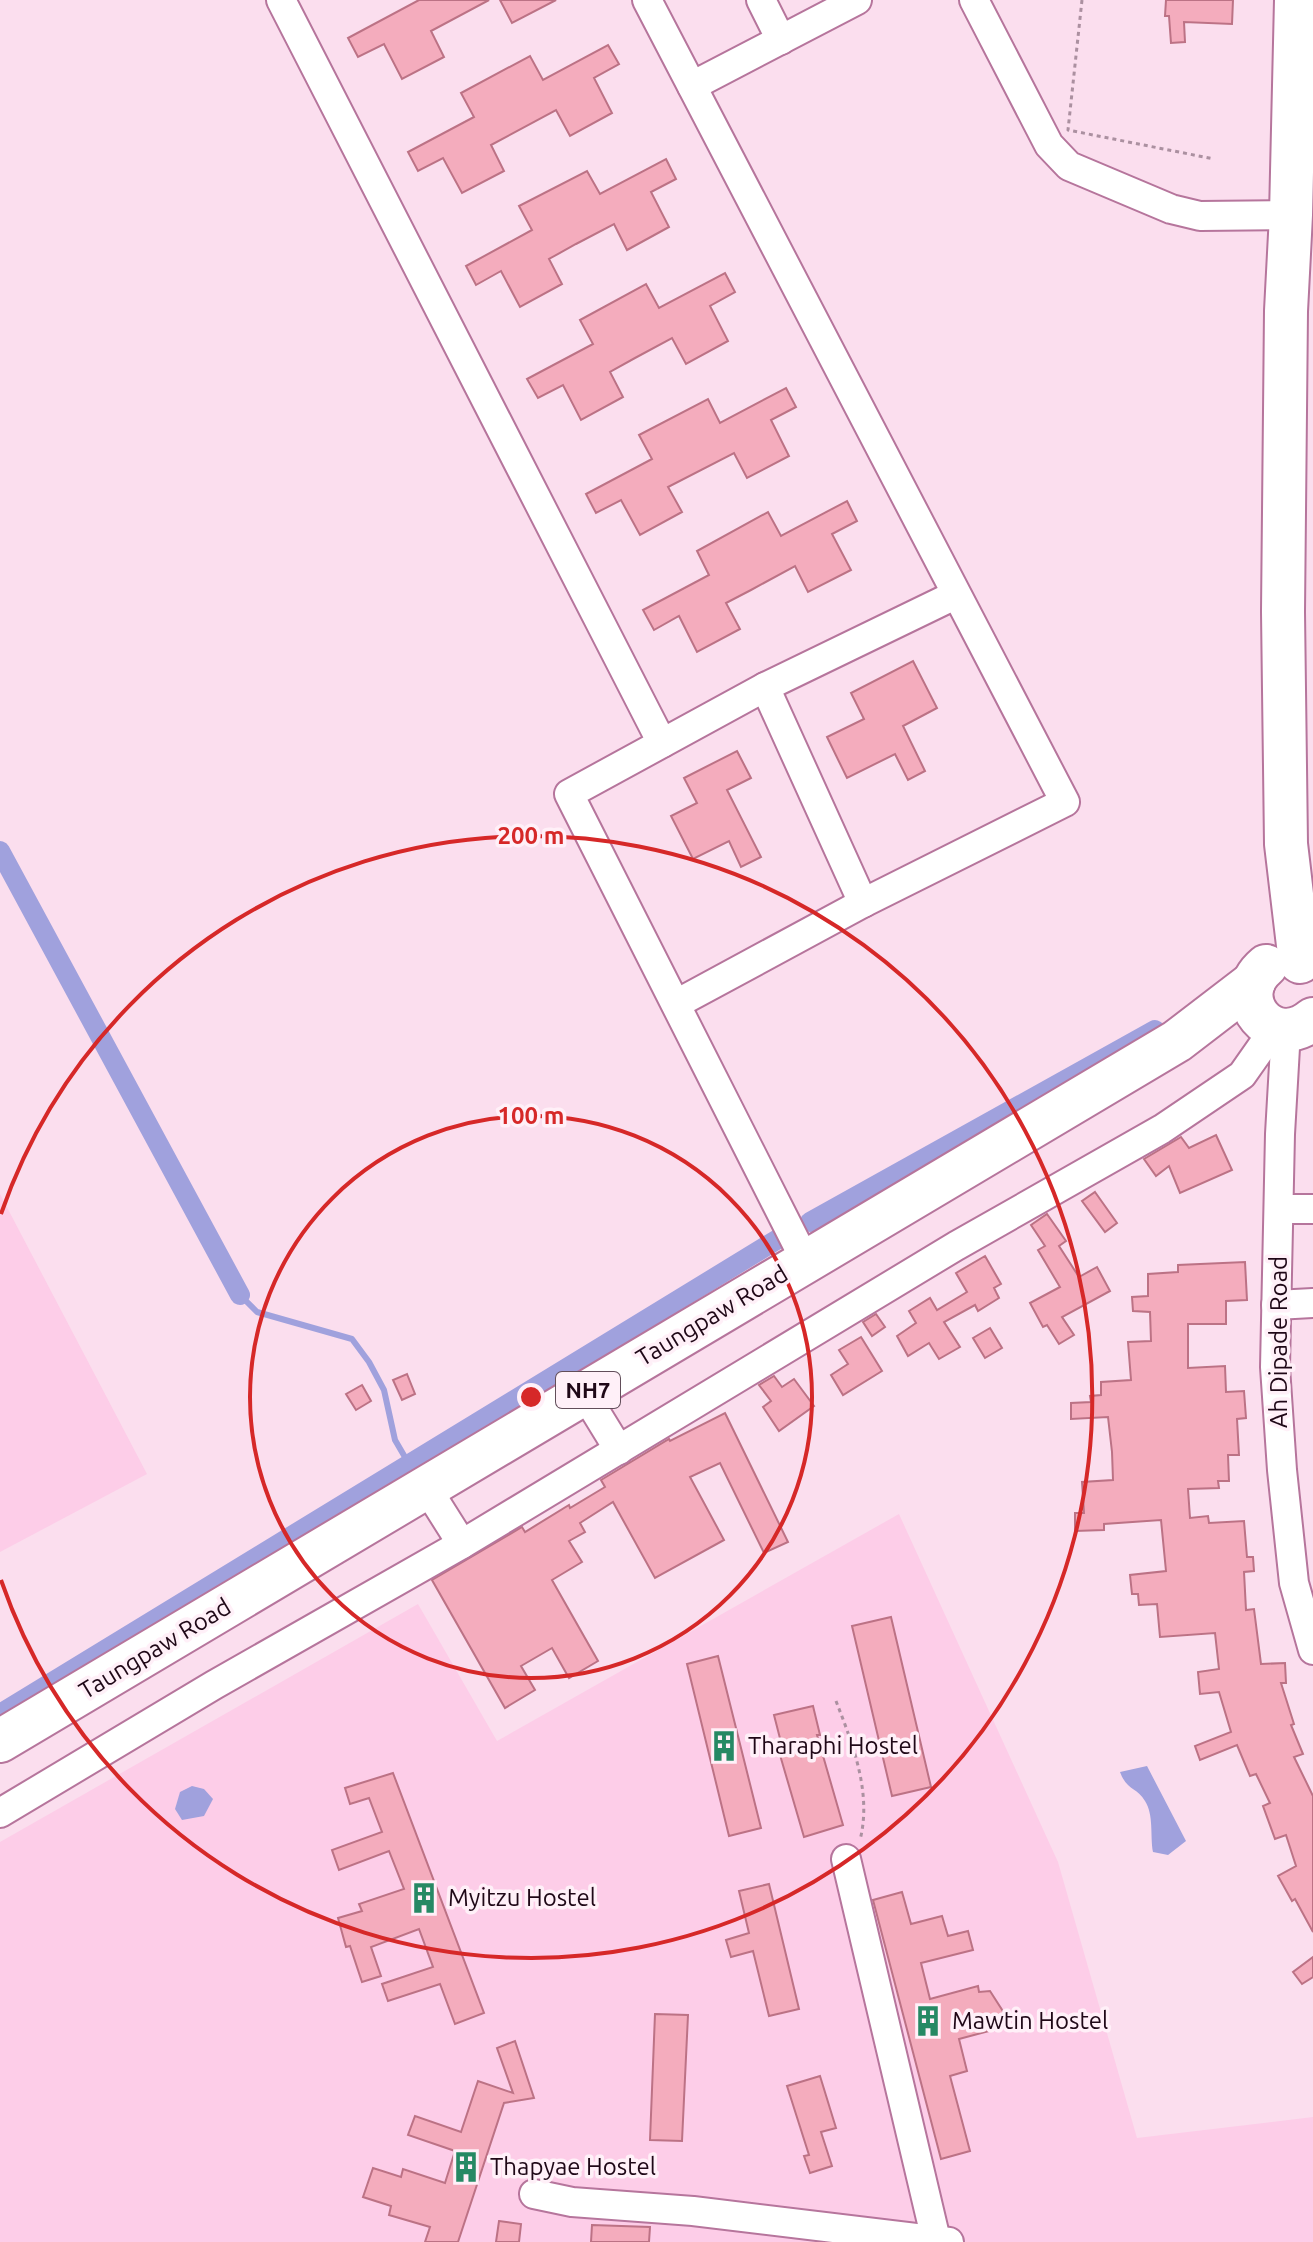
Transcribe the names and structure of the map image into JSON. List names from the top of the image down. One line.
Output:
{"streets":{"highway":["Taungpaw Road","NH7"],"street":["Ah Dipade Road"]},"crossings":[["Taungpaw Road","Ah Dipade Road"]],"places":{"building":["Tharaphi Hostel","Myitzu Hostel","Mawtin Hostel","Thapyae Hostel"]},"rings":["200 m","100 m"]}
